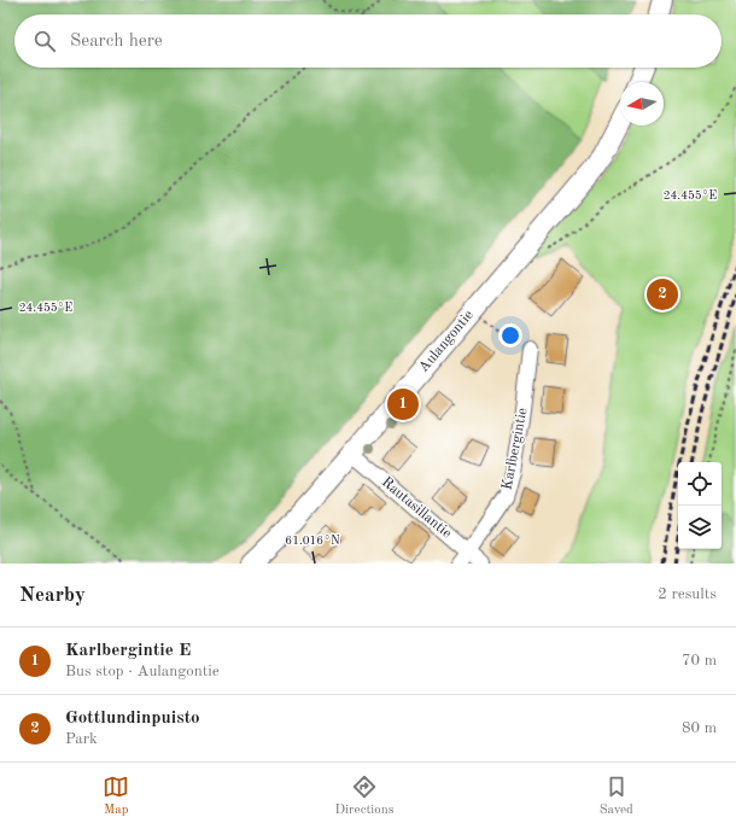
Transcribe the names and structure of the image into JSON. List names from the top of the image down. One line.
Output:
{"streets":{"main road":["Aulangontie"],"street":["Karlbergintie","Rautasillantie"]},"crossings":[["Aulangontie","Rautasillantie"],["Karlbergintie","Rautasillantie"]],"north":"left","page":{"search":"Search here","pins":["2","1"],"heading":["Nearby","2 results"],"list":[{"mark":"1","name":"Karlbergintie E","note":"Bus stop · Aulangontie","value":"70 m"},{"mark":"2","name":"Gottlundinpuisto","note":"Park","value":"80 m"}],"nav":["Map","Directions","Saved"]},"coordinates":["24.455°E","61.016°N"]}
